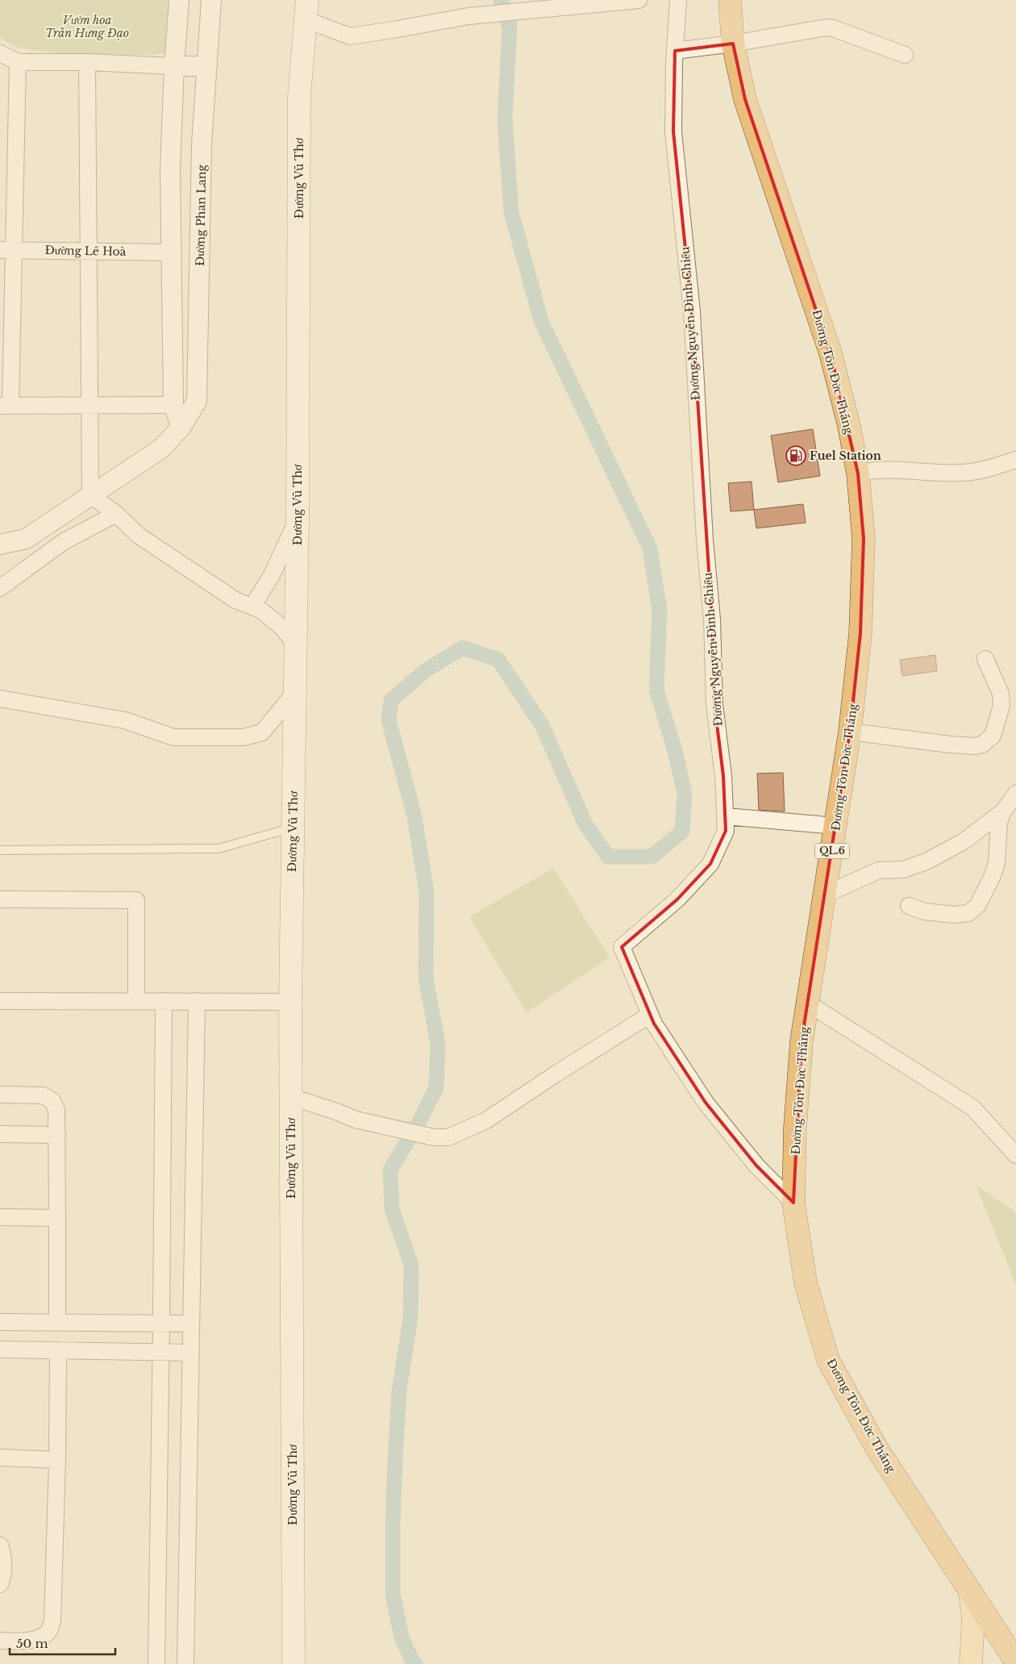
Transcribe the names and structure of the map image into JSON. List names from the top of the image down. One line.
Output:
{"streets":{"highway":["Đường Tôn Đức Thắng","QL.6"],"main road":["Đường Vũ Thơ"],"street":["Đường Phan Lang","Đường Lê Hoà","Đường Nguyễn Đình Chiểu"]},"crossings":[["Đường Nguyễn Đình Chiểu","Đường Tôn Đức Thắng"]],"parks":["Vườn hoa Trần Hưng Đạo"],"places":{"fuel station":["Fuel Station"]},"scale_bar":"50 m"}
